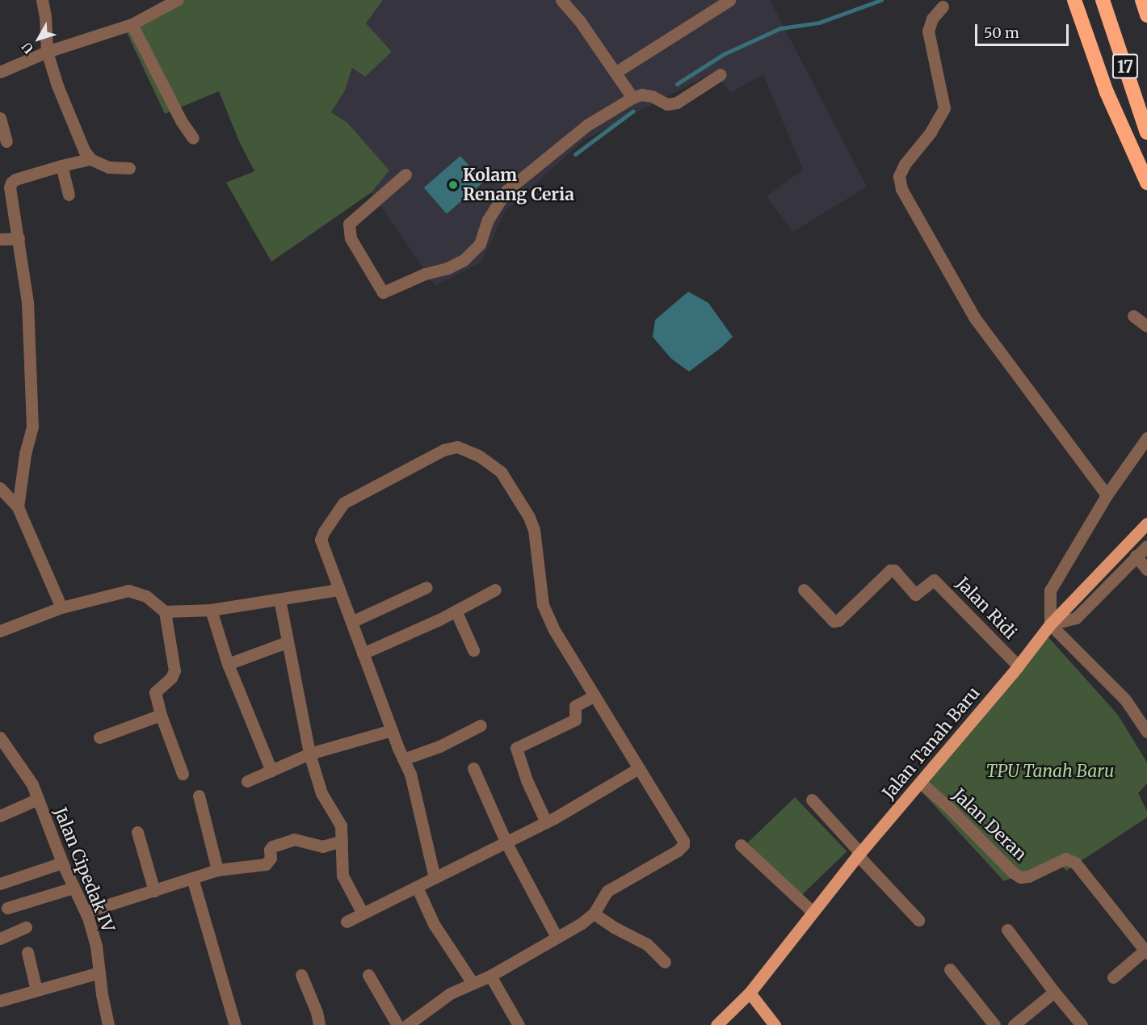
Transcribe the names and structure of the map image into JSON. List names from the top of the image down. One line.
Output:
{"streets":{"highway":["17"],"main road":["Jalan Tanah Baru"],"street":["Jalan Ridi","Jalan Deran","Jalan Cipedak IV"]},"crossings":[["Jalan Ridi","Jalan Tanah Baru"],["Jalan Tanah Baru","Jalan Deran"]],"parks":["TPU Tanah Baru"],"places":["Kolam Renang Ceria"],"scale_bar":"50 m","north":"bottom left"}
